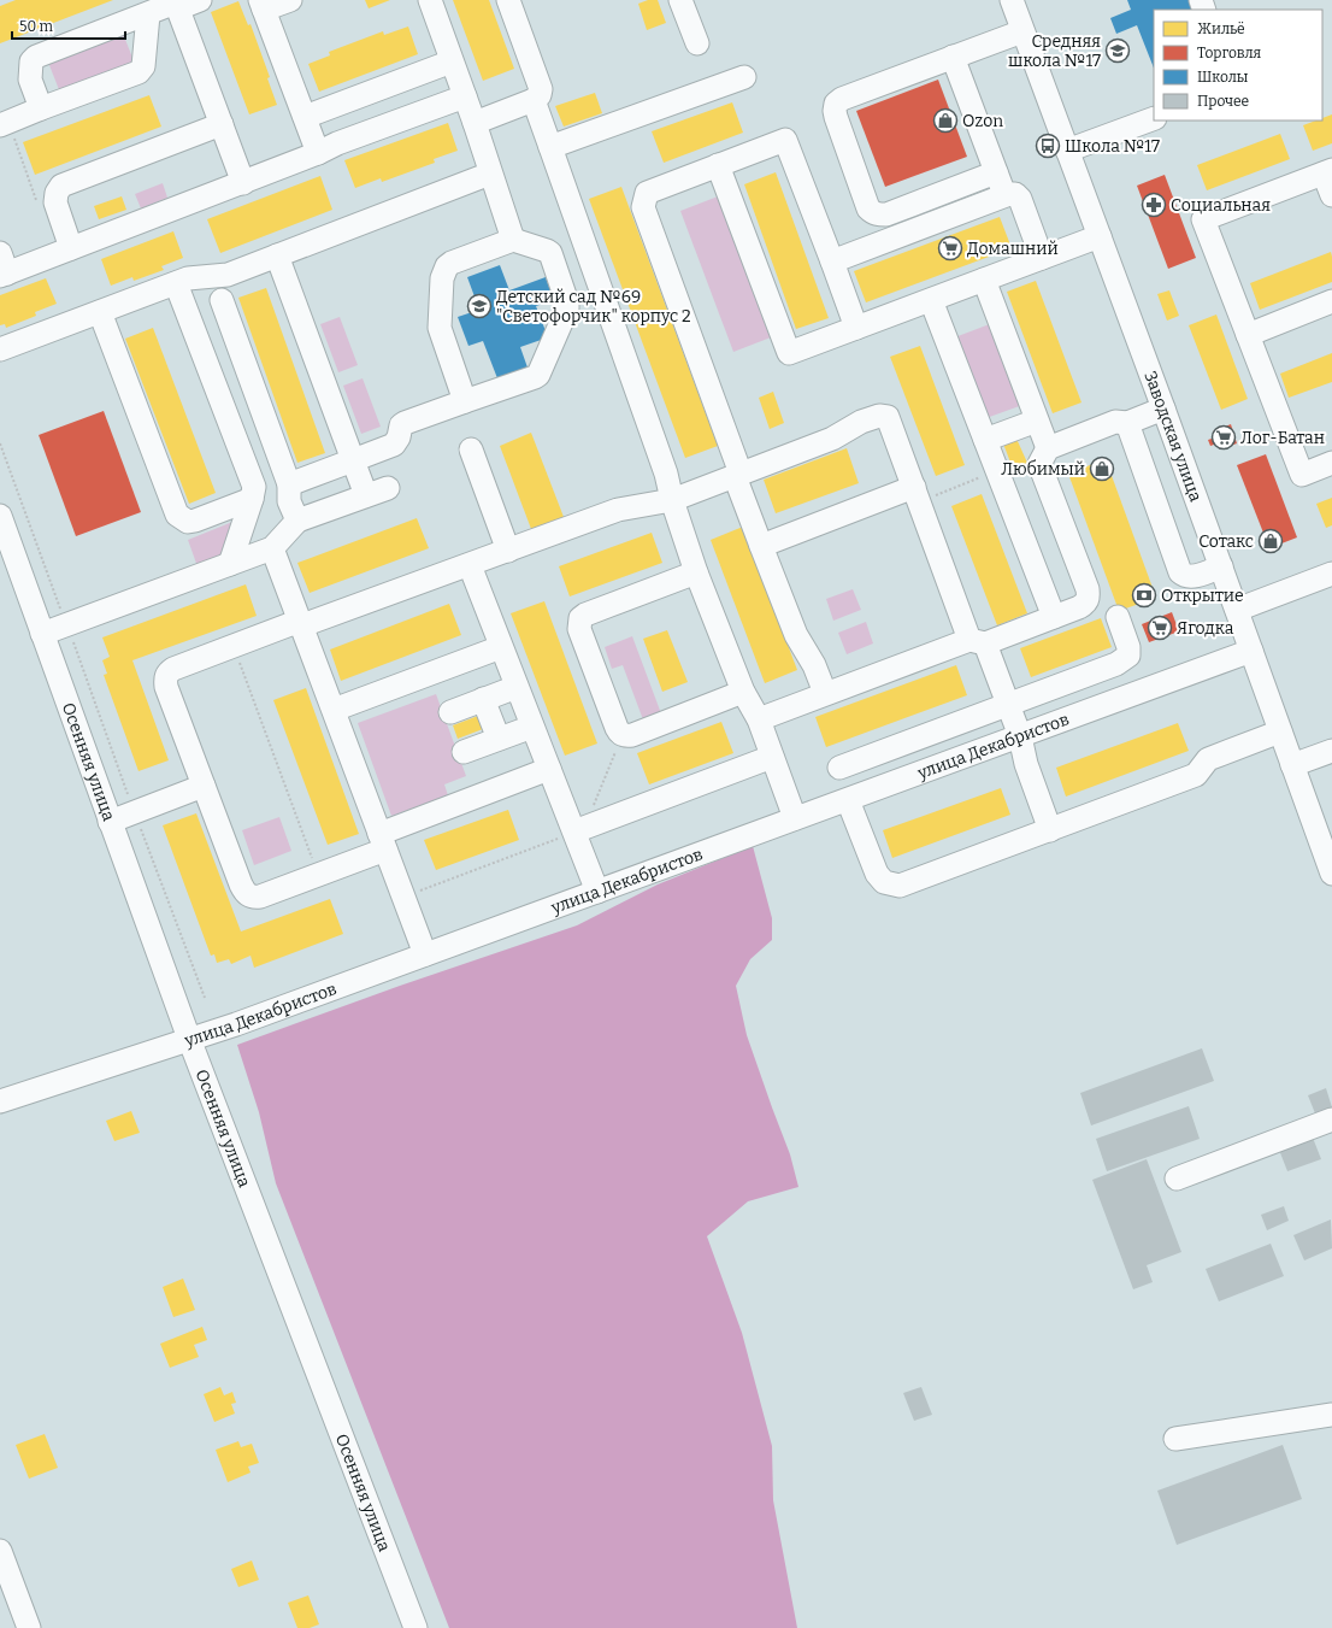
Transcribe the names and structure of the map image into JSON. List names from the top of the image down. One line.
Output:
{"streets":{"street":["Заводская улица","улица Декабристов","Осенняя улица"]},"crossings":[["Заводская улица","улица Декабристов"],["улица Декабристов","Осенняя улица"]],"places":{"school or university":["Средняя школа №17","Детский сад №69 \"Светофорчик\" корпус 2"],"shop":["Ozon","Любимый","Сотакс"],"bus stop":["Школа №17"],"pharmacy":["Социальная"],"supermarket":["Домашний","Лог-Батан","Ягодка"],"bank":["Открытие"]},"legend":["Жильё","Торговля","Школы","Прочее"],"scale_bar":"50 m"}
